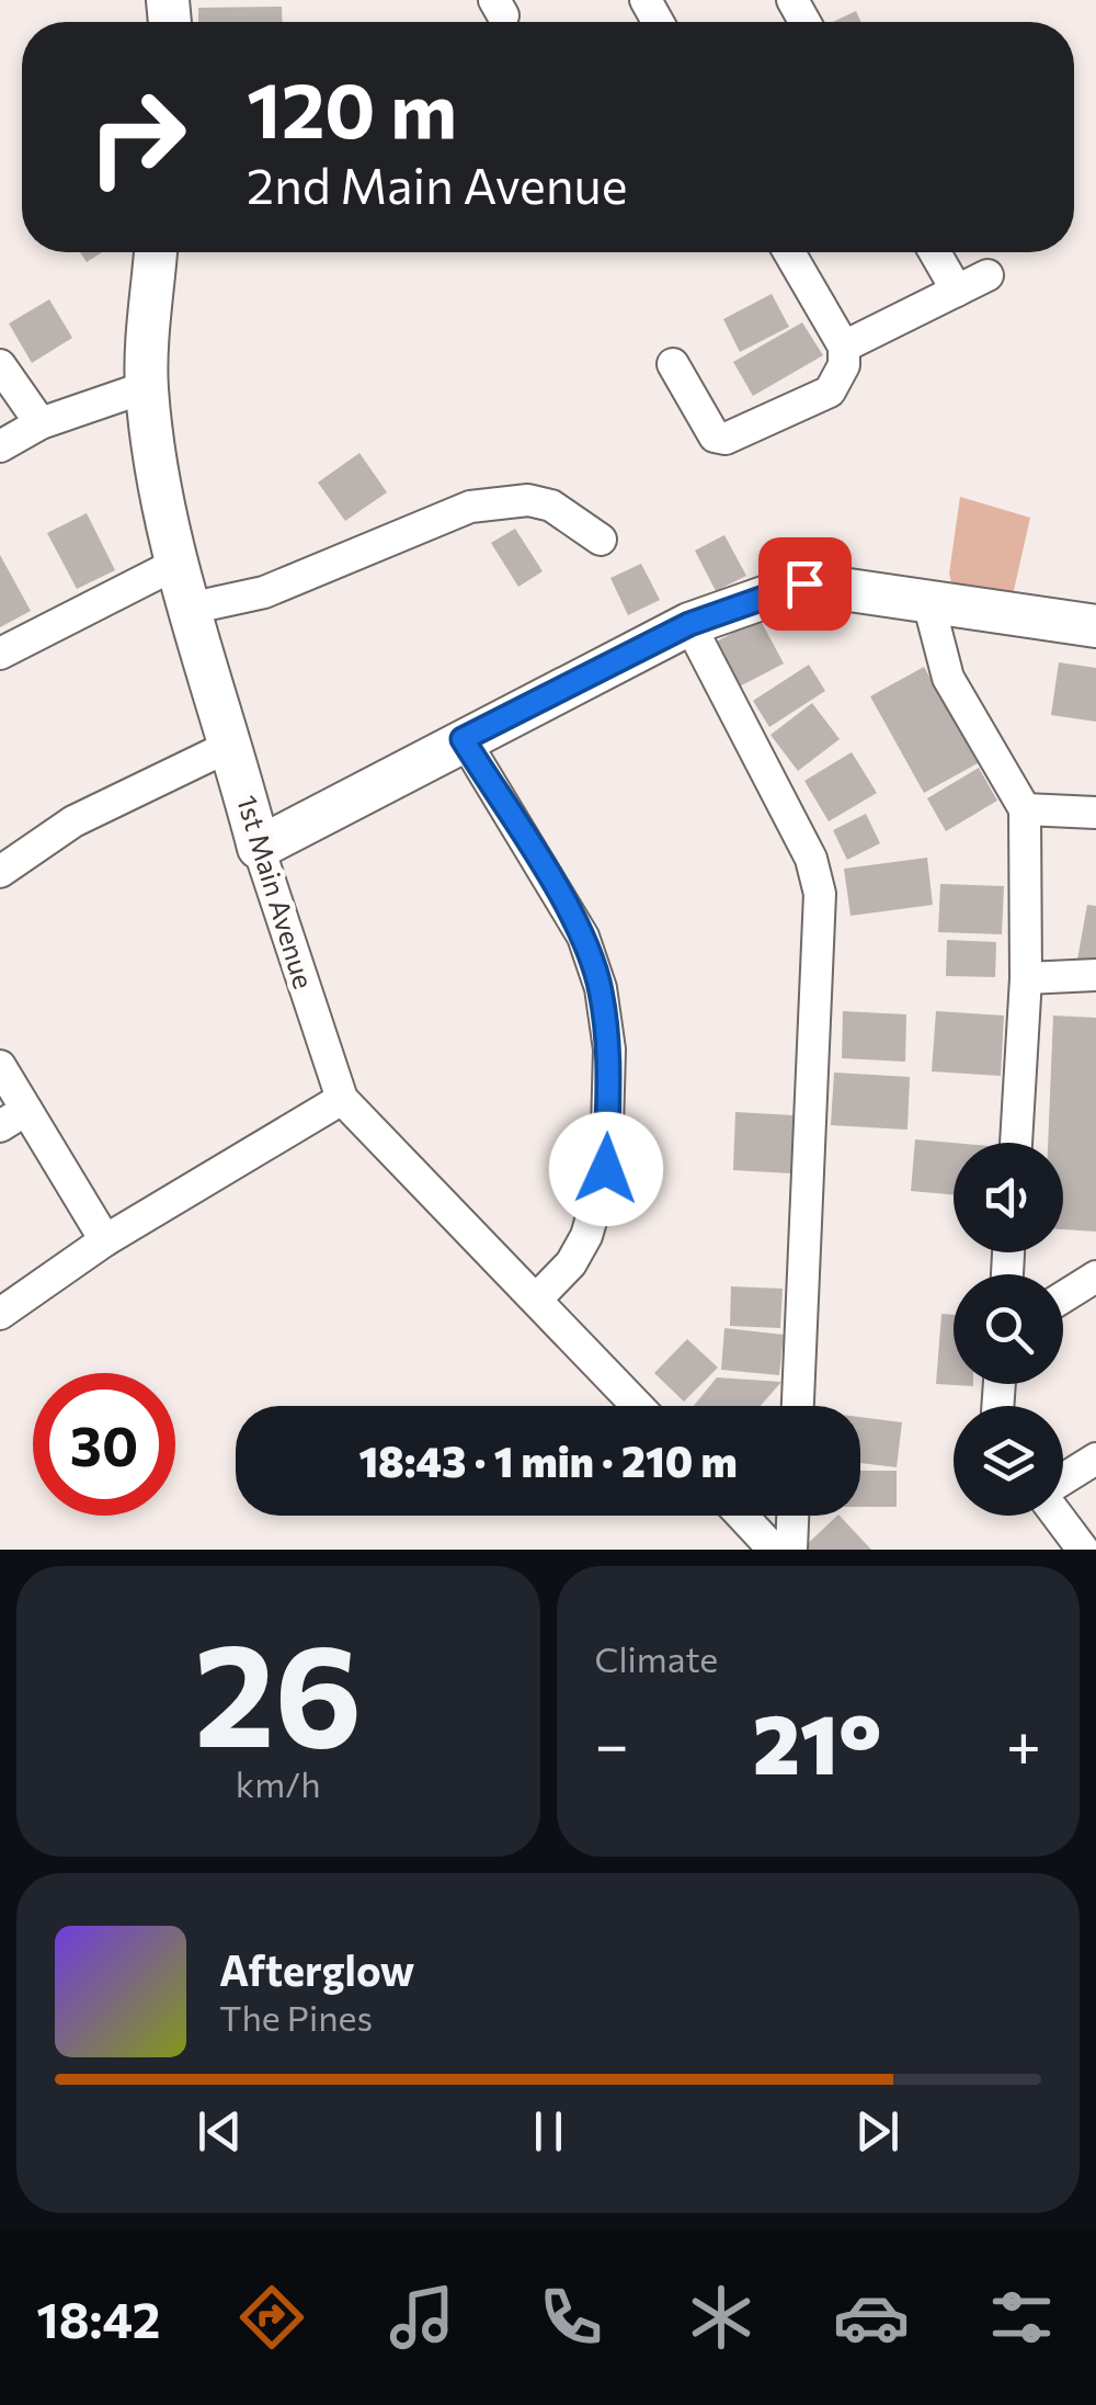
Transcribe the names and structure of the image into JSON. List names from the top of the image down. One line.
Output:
{"streets":{"street":["1st Main Avenue"]},"page":{"turn":["120 m","2nd Main Avenue"],"limit":"30","trip":"18:43 · 1 min · 210 m","tile":[["26","km/h"],"Climate"],"heat":["−","21°","+"],"song":["Afterglow","The Pines"],"tabs":"18:42"}}
